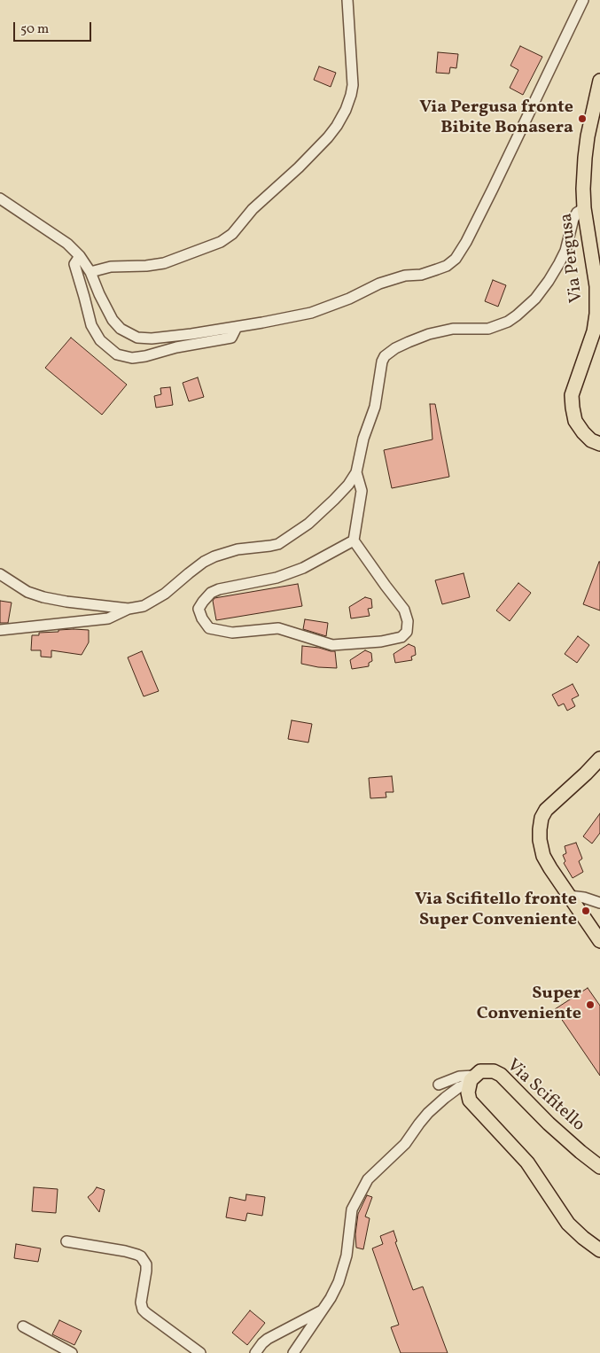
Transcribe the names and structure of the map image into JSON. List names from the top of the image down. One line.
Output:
{"streets":{"main road":["Via Pergusa","Via Scifitello"]},"places":["Via Pergusa fronte Bibite Bonasera","Via Scifitello fronte Super Conveniente","Super Conveniente"],"scale_bar":"50 m"}
